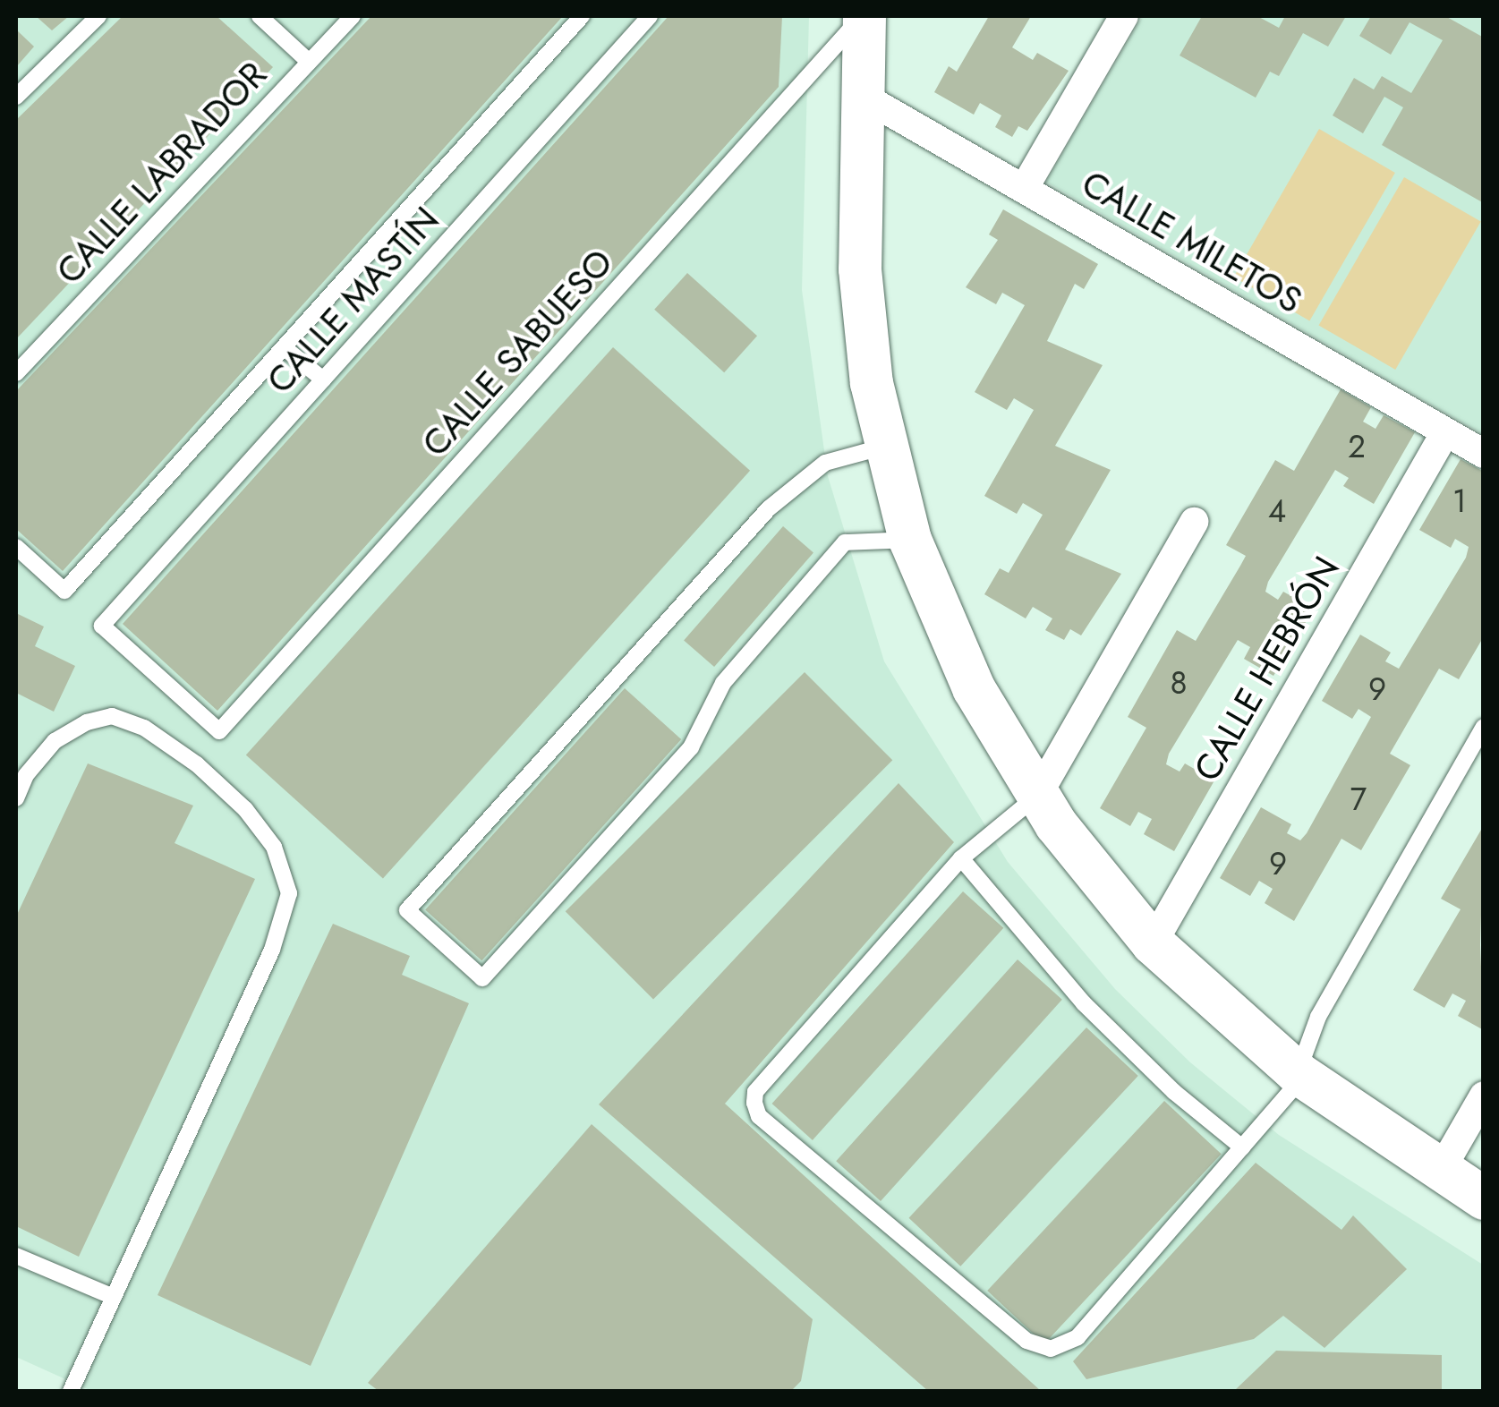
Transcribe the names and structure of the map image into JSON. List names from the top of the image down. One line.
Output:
{"streets":{"street":["CALLE MILETOS","CALLE HEBRÓN"],"lane":["CALLE LABRADOR","CALLE MASTÍN","CALLE SABUESO"]},"crossings":[["CALLE MILETOS","CALLE HEBRÓN"],["CALLE MASTÍN","CALLE SABUESO"]],"house_numbers":["2","1","4","8","9","7","9"]}
